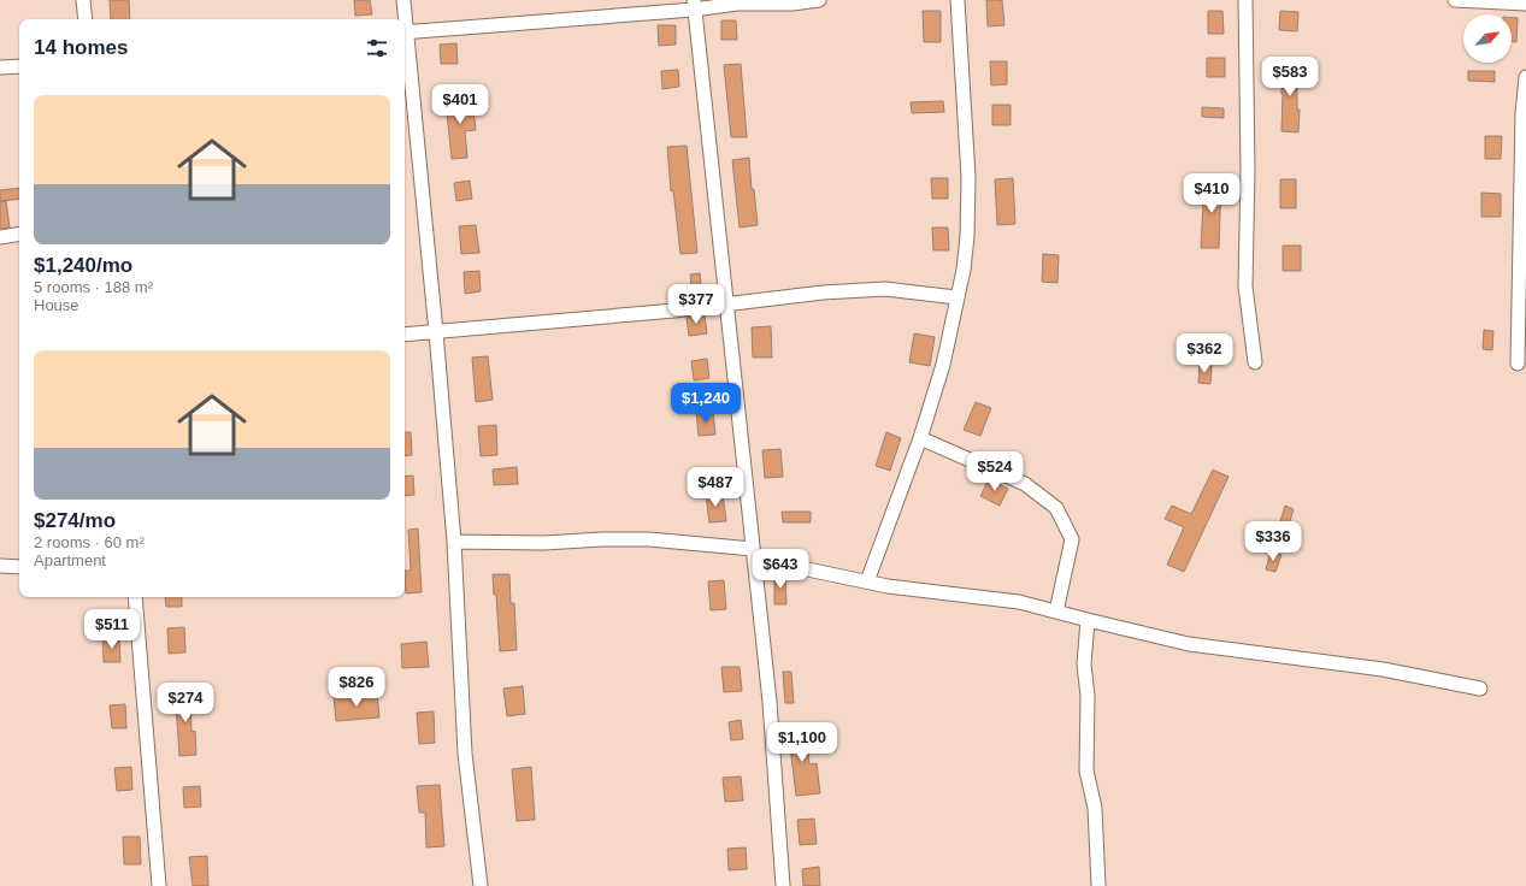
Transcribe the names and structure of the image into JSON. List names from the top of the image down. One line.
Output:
{"north":"top right","page":{"heading":"14 homes","price":["$583","$401","$410","$377","$362","$1,240","$524","$487","$336","$643","$511","$826","$274","$1,100"],"list":[{"name":"$1,240/mo","note":"5 rooms · 188 m² · House"},{"name":"$274/mo","note":"2 rooms · 60 m² · Apartment"}]}}
